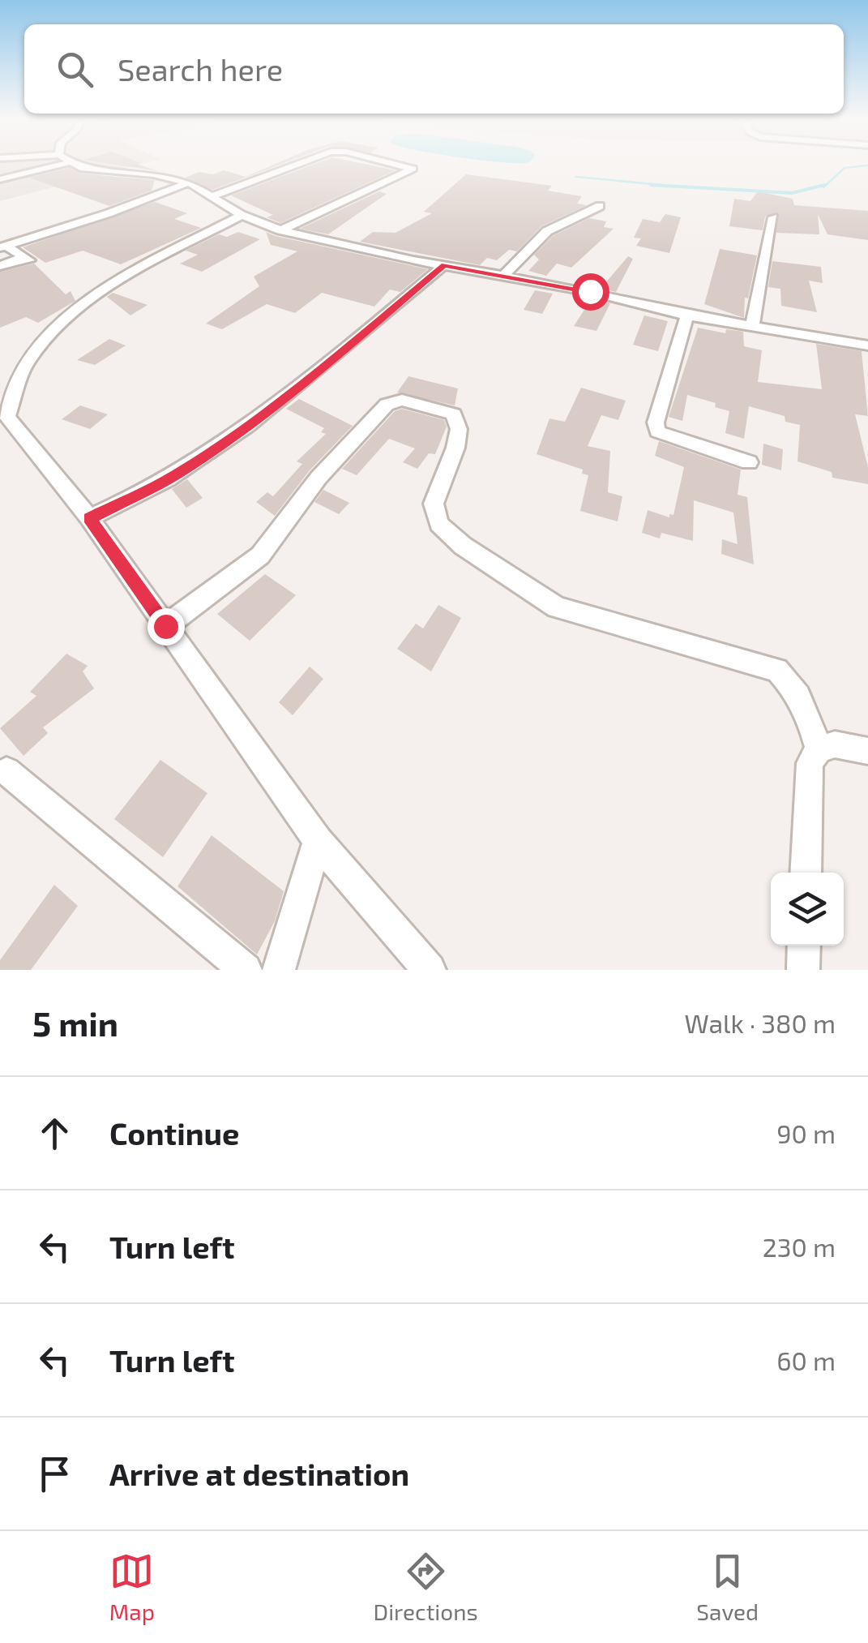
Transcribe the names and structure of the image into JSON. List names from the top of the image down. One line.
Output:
{"page":{"search":"Search here","heading":["5 min","Walk · 380 m"],"list":[["Continue","90 m"],["Turn left","230 m"],["Turn left","60 m"],"Arrive at destination"],"nav":["Map","Directions","Saved"]}}
